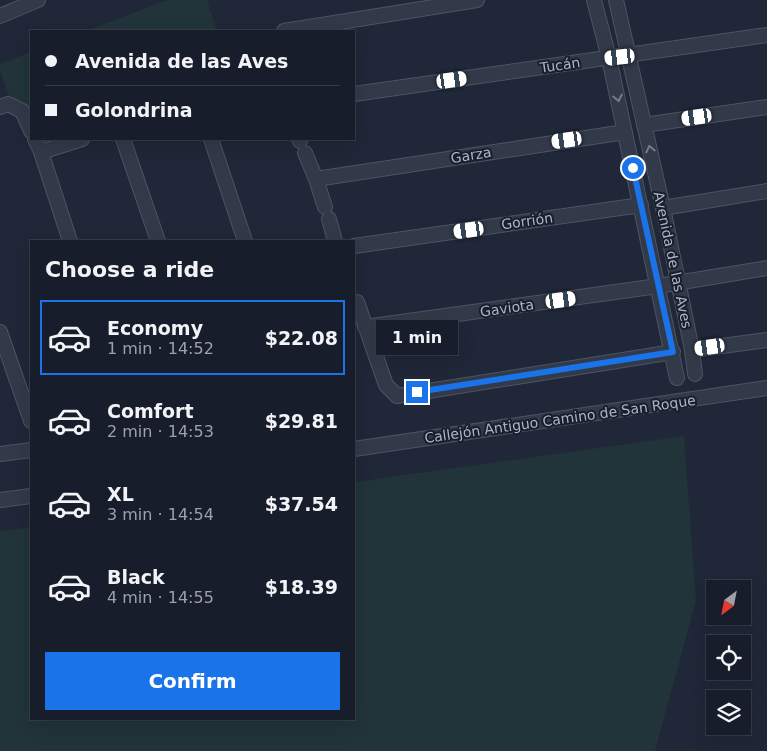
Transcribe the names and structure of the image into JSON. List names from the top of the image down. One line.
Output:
{"streets":{"street":["Tucán","Garza","Gorrión","Avenida de las Aves","Gaviota","Callejón Antiguo Camino de San Roque"]},"crossings":[["Tucán","Avenida de las Aves"],["Garza","Avenida de las Aves"],["Gorrión","Avenida de las Aves"],["Avenida de las Aves","Gaviota"]],"north":"bottom left","page":{"banner":["Avenida de las Aves","Golondrina"],"heading":"Choose a ride","list":[{"name":"Economy","note":"1 min · 14:52","value":"$22.08"},{"name":"Comfort","note":"2 min · 14:53","value":"$29.81"},{"name":"XL","note":"3 min · 14:54","value":"$37.54"},{"name":"Black","note":"4 min · 14:55","value":"$18.39"}],"bubble":"1 min","buttons":"Confirm"}}
